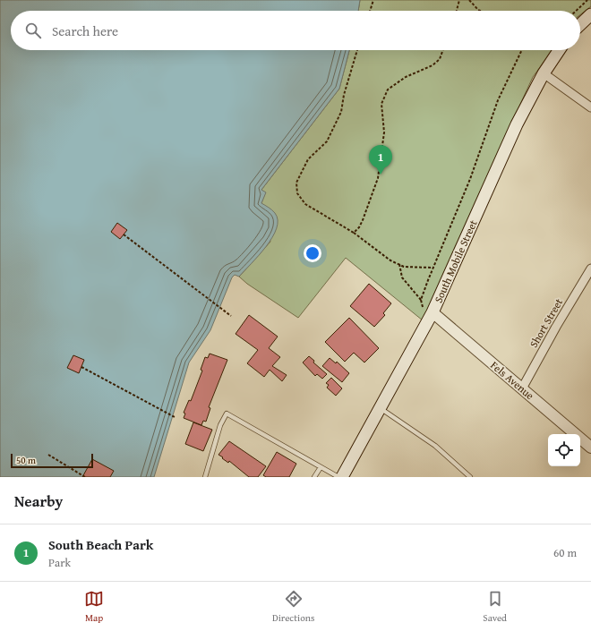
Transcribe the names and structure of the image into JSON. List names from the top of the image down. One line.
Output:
{"streets":{"main road":["South Mobile Street"],"street":["Short Street","Fels Avenue"]},"crossings":[["South Mobile Street","Fels Avenue"],["Short Street","Fels Avenue"]],"scale_bar":"50 m","page":{"search":"Search here","pins":"1","scale":"50 m","heading":"Nearby","list":[{"mark":"1","name":"South Beach Park","note":"Park","value":"60 m"}],"nav":["Map","Directions","Saved"]}}
